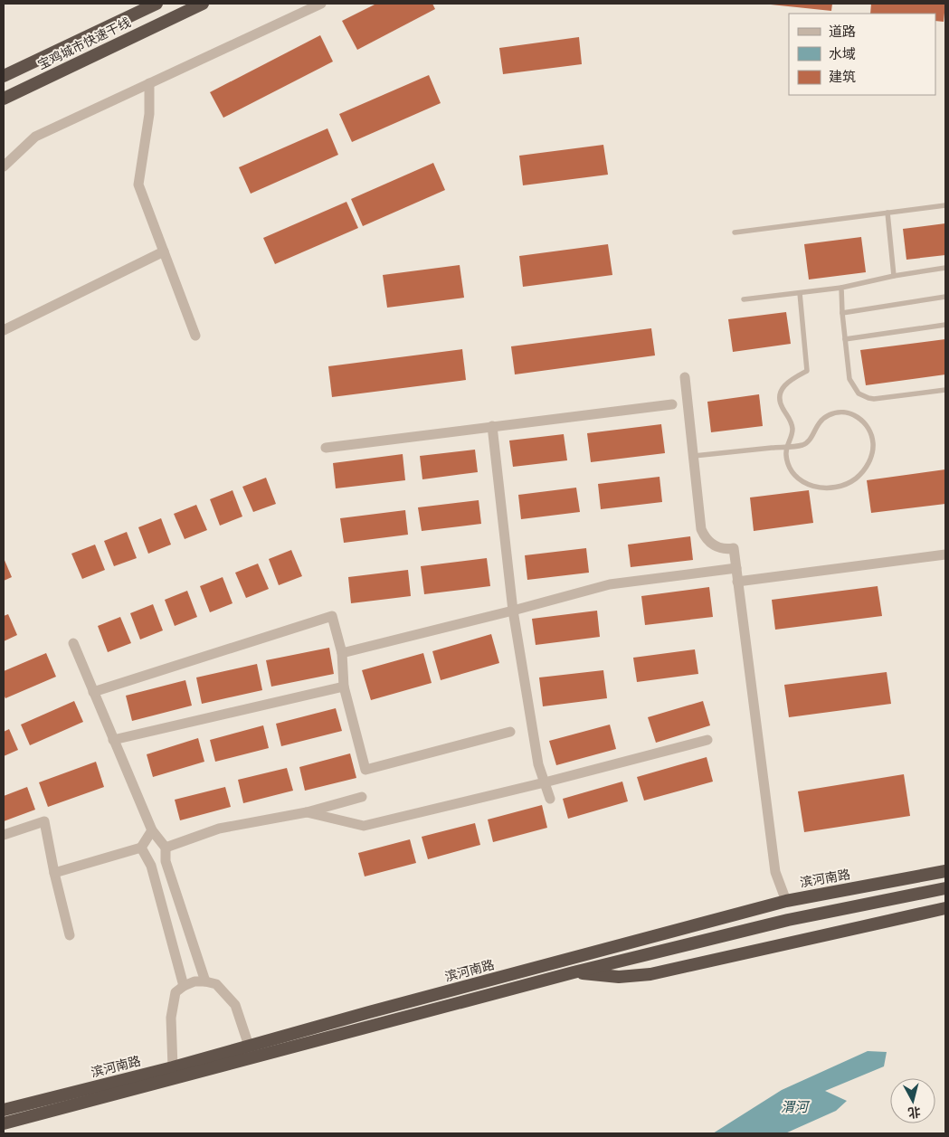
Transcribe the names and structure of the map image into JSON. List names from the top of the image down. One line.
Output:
{"streets":{"highway":["宝鸡城市快速干线","滨河南路"]},"water":["渭河"],"legend":["道路","水域","建筑"],"north":"bottom"}
